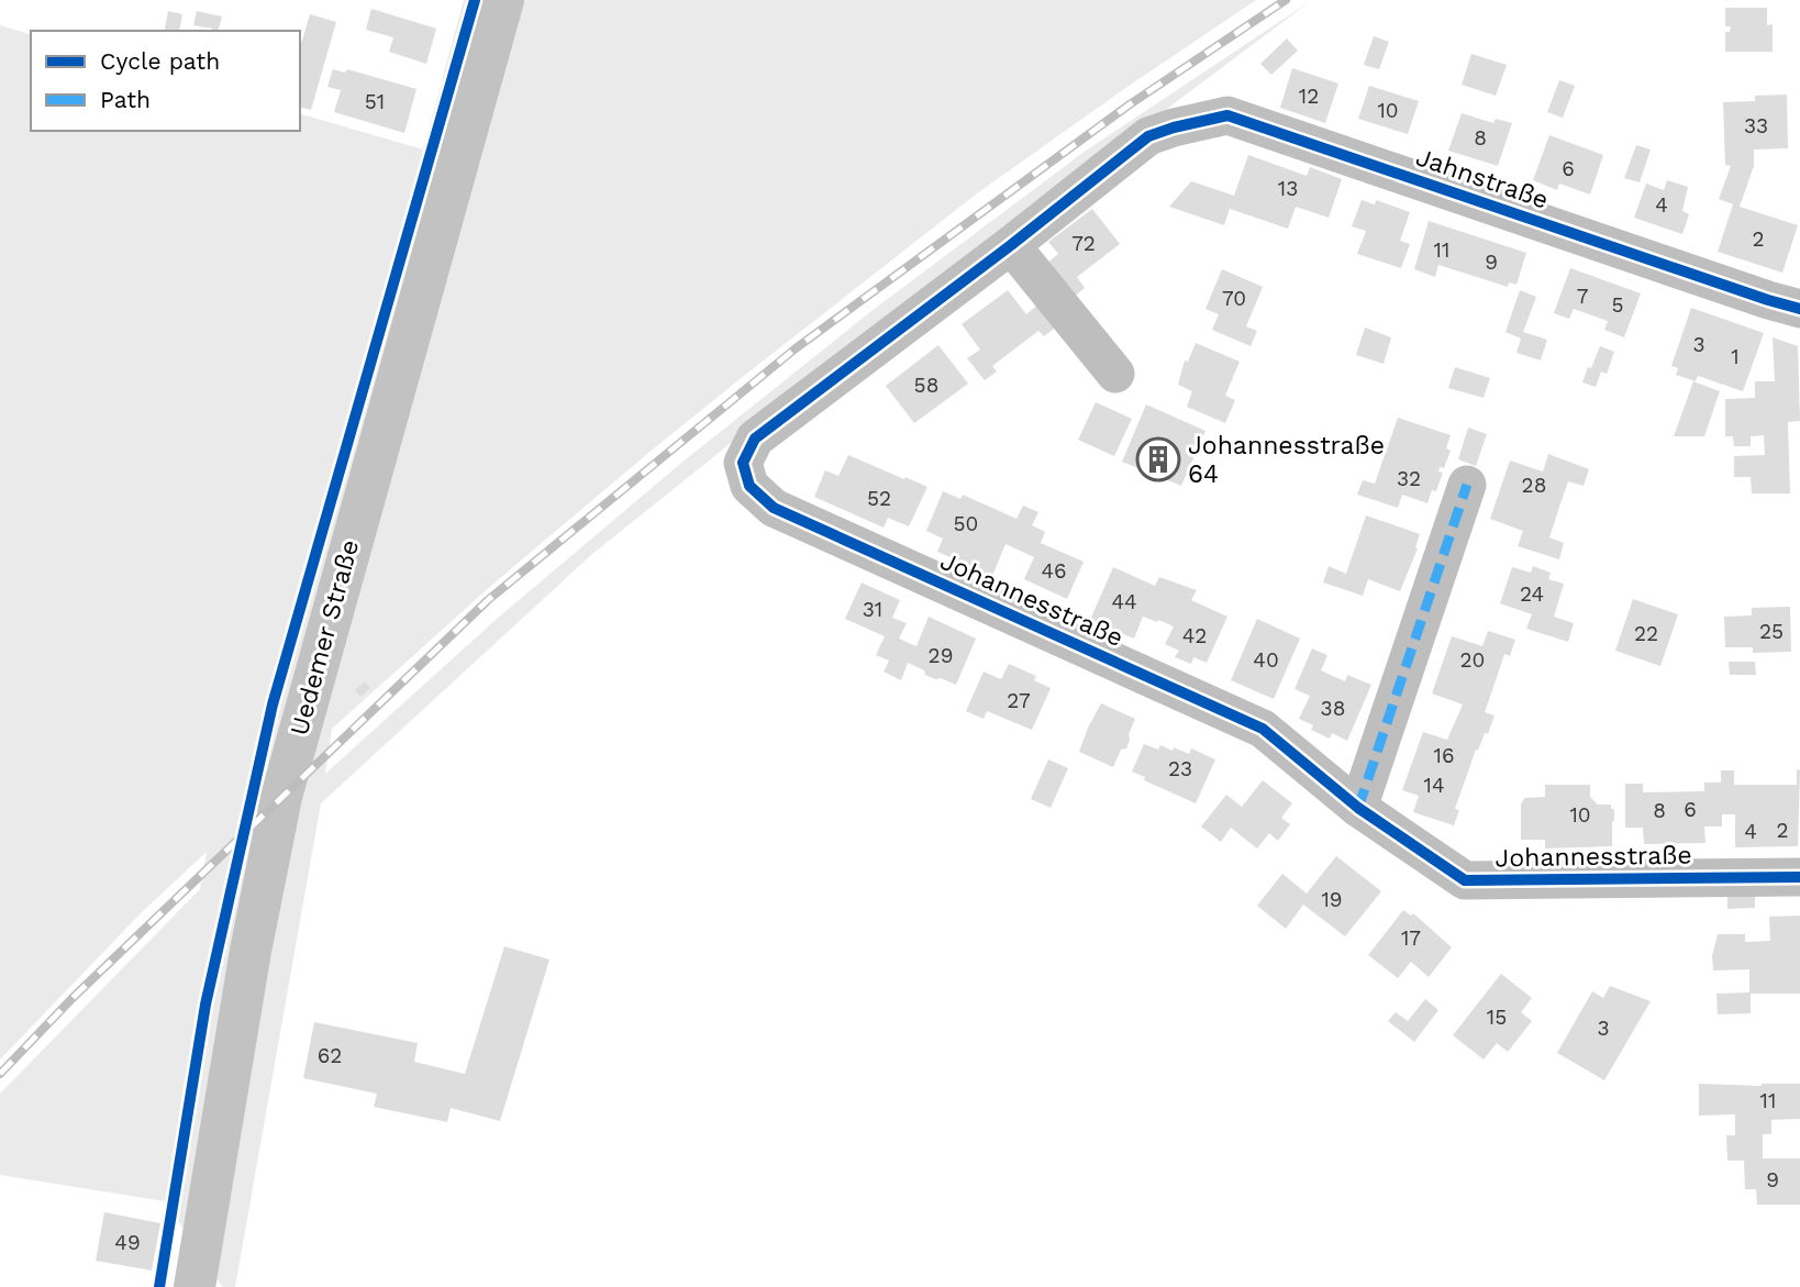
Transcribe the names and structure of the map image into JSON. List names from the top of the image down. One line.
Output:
{"streets":{"main road":["Uedemer Straße"],"street":["Jahnstraße","Johannesstraße"]},"crossings":[["Jahnstraße","Johannesstraße"]],"places":{"building":["Johannesstraße 64"]},"house_numbers":["12","51","10","33","8","6","13","4","2","72","11","9","7","70","5","3","1","58","32","28","52","50","46","24","44","31","25","22","42","29","40","20","27","38","16","23","14","6","8","10","2","4","19","17","15","3","62","11","9","49"],"legend":["Cycle path","Path"]}
